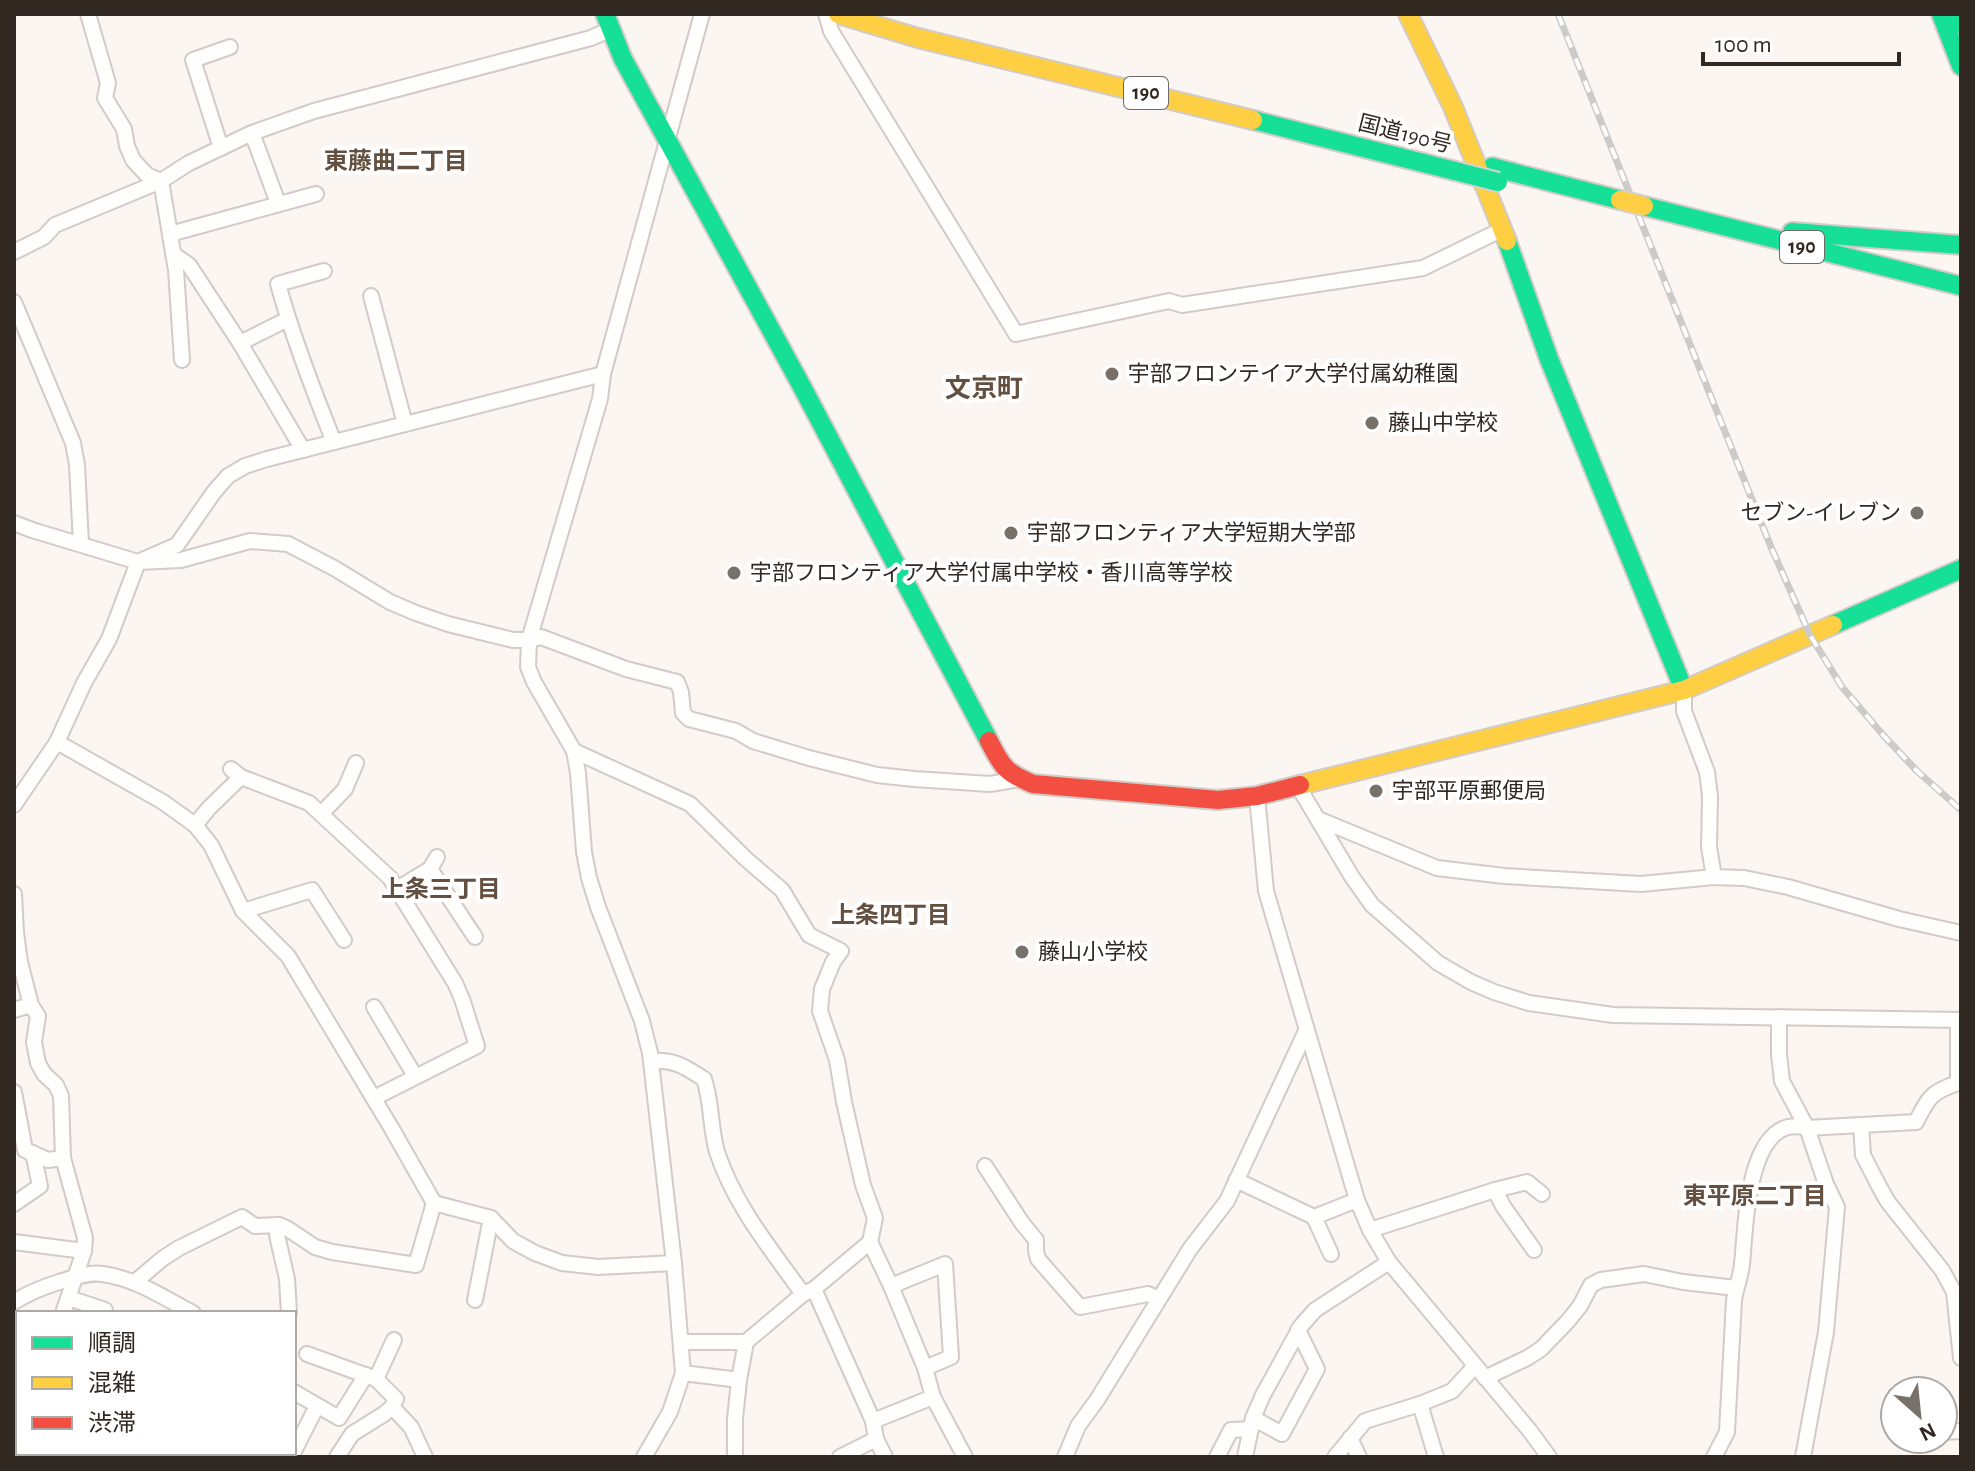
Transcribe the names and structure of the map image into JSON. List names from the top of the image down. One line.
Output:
{"streets":{"main road":["190","国道190号"]},"districts":["東藤曲二丁目","文京町","上条三丁目","上条四丁目","東平原二丁目"],"places":["宇部フロンテイア大学付属幼稚園","藤山中学校","セブン-イレブン","宇部フロンティア大学短期大学部","宇部フロンティア大学付属中学校・香川高等学校","宇部平原郵便局","藤山小学校"],"legend":["順調","混雑","渋滞"],"scale_bar":"100 m","north":"bottom right"}
